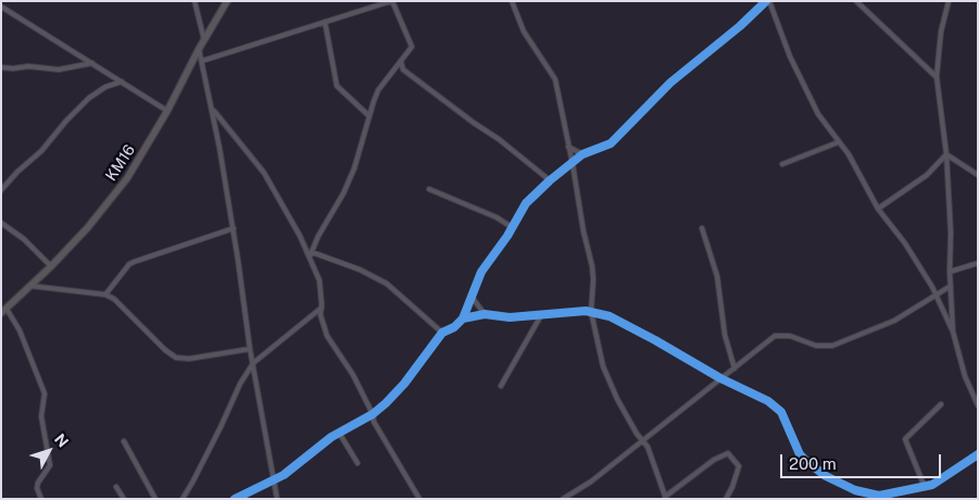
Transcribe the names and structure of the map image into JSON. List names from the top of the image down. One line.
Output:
{"streets":{"street":["KM16"]},"scale_bar":"200 m","north":"top right"}
